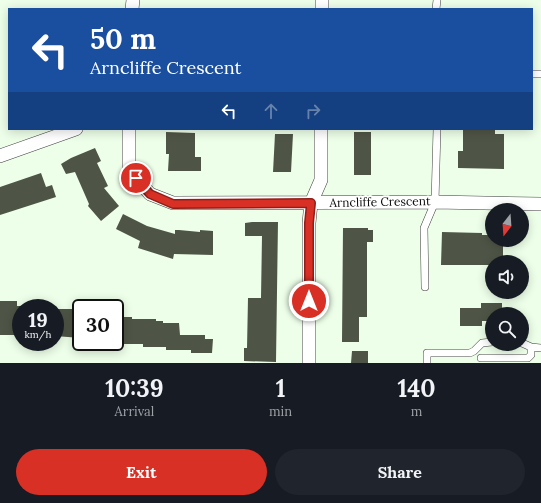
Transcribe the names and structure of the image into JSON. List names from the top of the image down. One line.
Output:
{"streets":{"street":["Arncliffe Crescent"]},"north":"bottom","page":{"turn":["50 m","Arncliffe Crescent"],"speed":"19 km/h","limit":"30","eta":["10:39","Arrival","1","min","140","m"],"buttons":["Exit","Share"]}}
